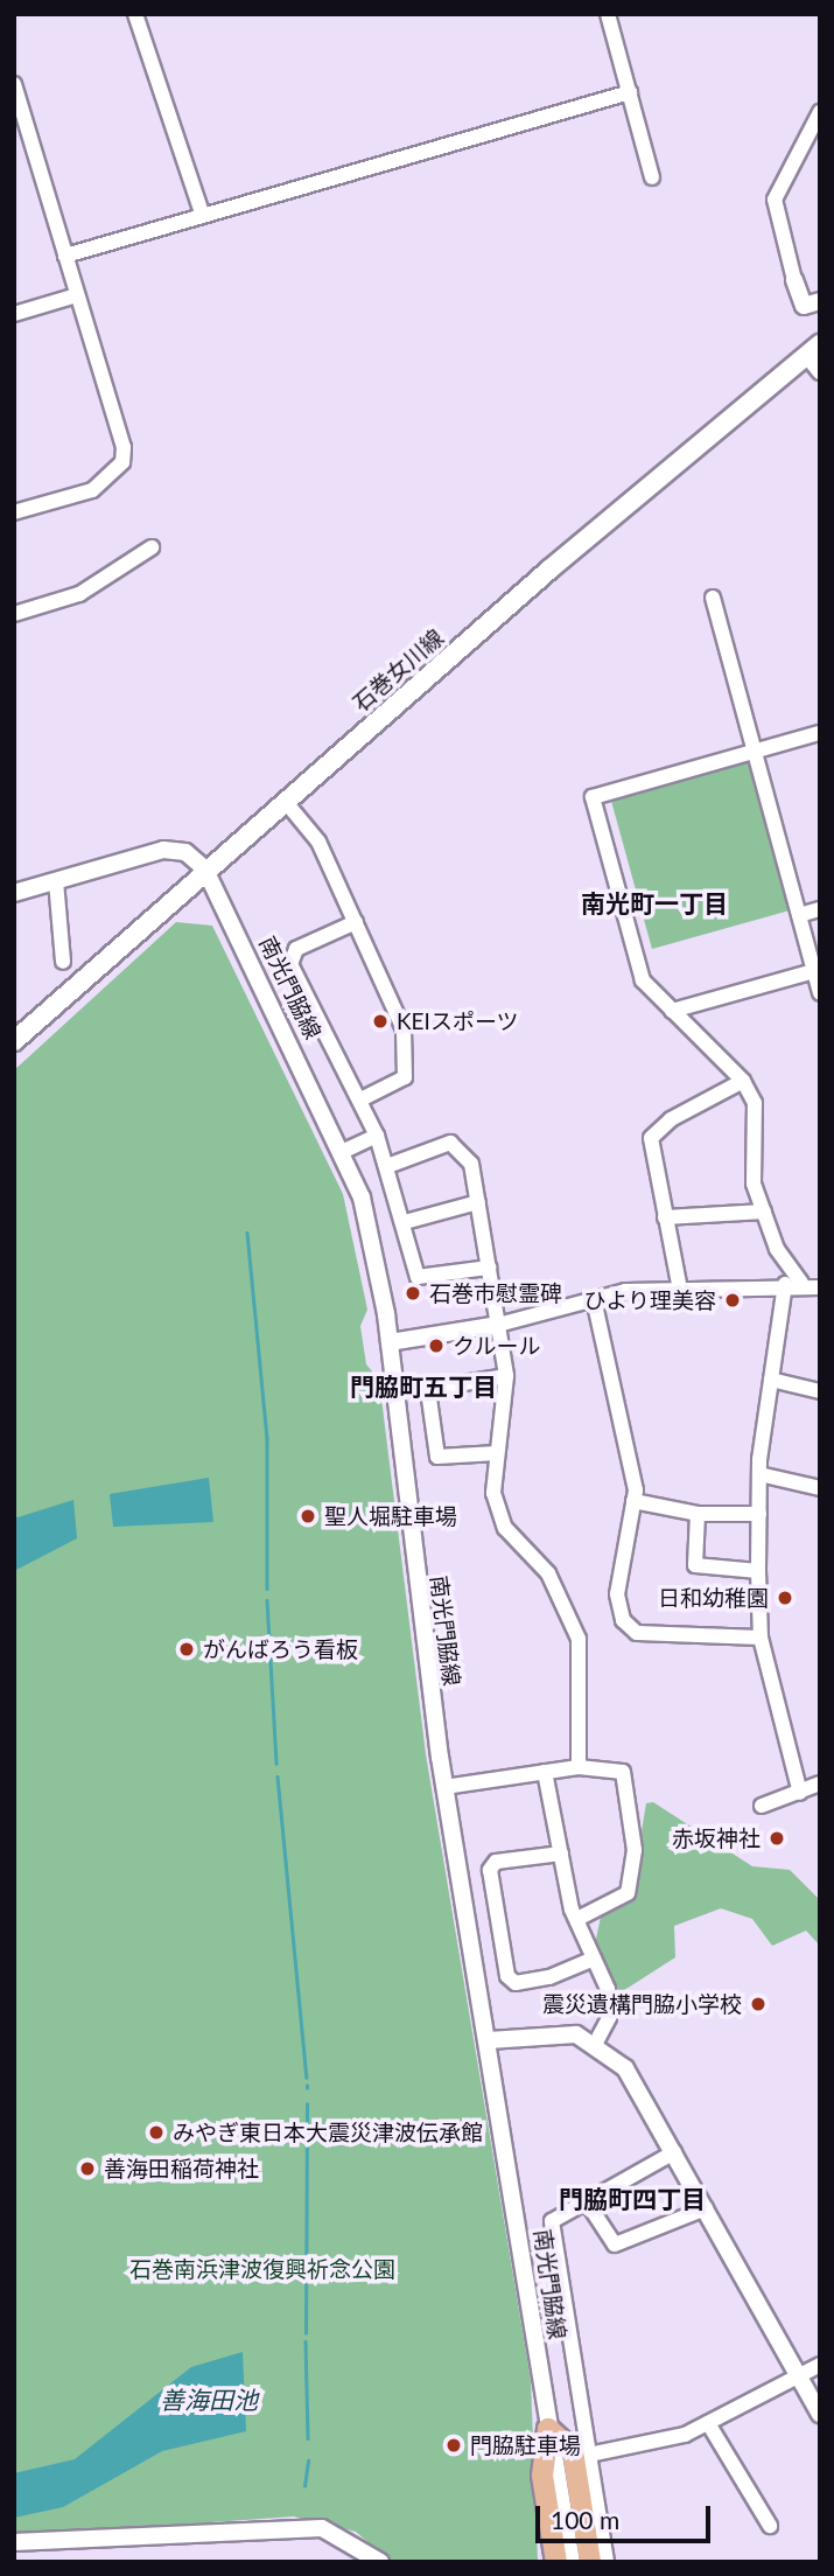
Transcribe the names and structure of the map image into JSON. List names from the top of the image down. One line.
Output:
{"streets":{"main road":["石巻女川線"],"street":["南光門脇線"]},"crossings":[["石巻女川線","南光門脇線"]],"districts":["南光町一丁目","門脇町五丁目","門脇町四丁目"],"water":["善海田池"],"parks":["石巻南浜津波復興祈念公園"],"places":["KEIスポーツ","石巻市慰霊碑","ひより理美容","クルール","聖人堀駐車場","日和幼稚園","がんばろう看板","赤坂神社","震災遺構門脇小学校","みやぎ東日本大震災津波伝承館","善海田稲荷神社","門脇駐車場"],"scale_bar":"100 m"}
